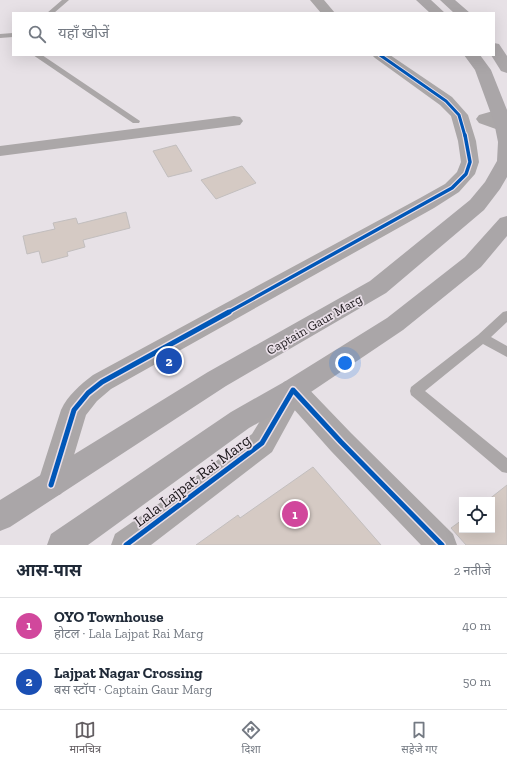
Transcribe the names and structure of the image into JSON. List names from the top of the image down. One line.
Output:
{"streets":{"main road":["Captain Gaur Marg"],"street":["Lala Lajpat Rai Marg"]},"page":{"search":"यहाँ खोजें","pins":["2","1"],"heading":["आस-पास","2 नतीजे"],"list":[{"mark":"1","name":"OYO Townhouse","note":"होटल · Lala Lajpat Rai Marg","value":"40 m"},{"mark":"2","name":"Lajpat Nagar Crossing","note":"बस स्टॉप · Captain Gaur Marg","value":"50 m"}],"nav":["मानचित्र","दिशा","सहेजे गए"]}}
